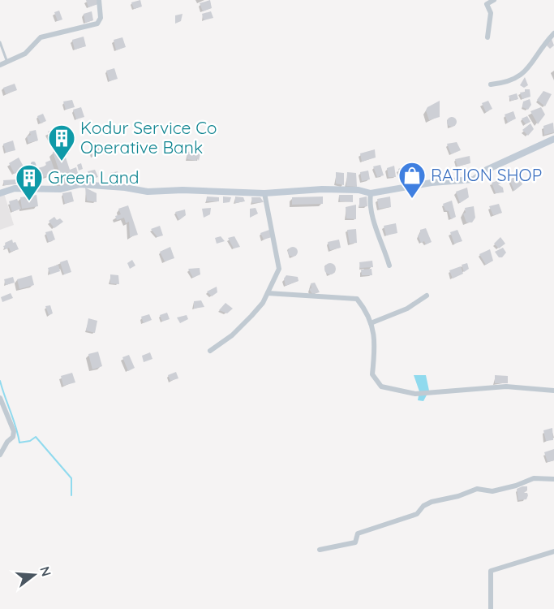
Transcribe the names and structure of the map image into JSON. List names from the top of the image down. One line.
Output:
{"places":{"building":["Kodur Service Co Operative Bank","Green Land"],"shop":["RATION SHOP"]},"north":"right"}
